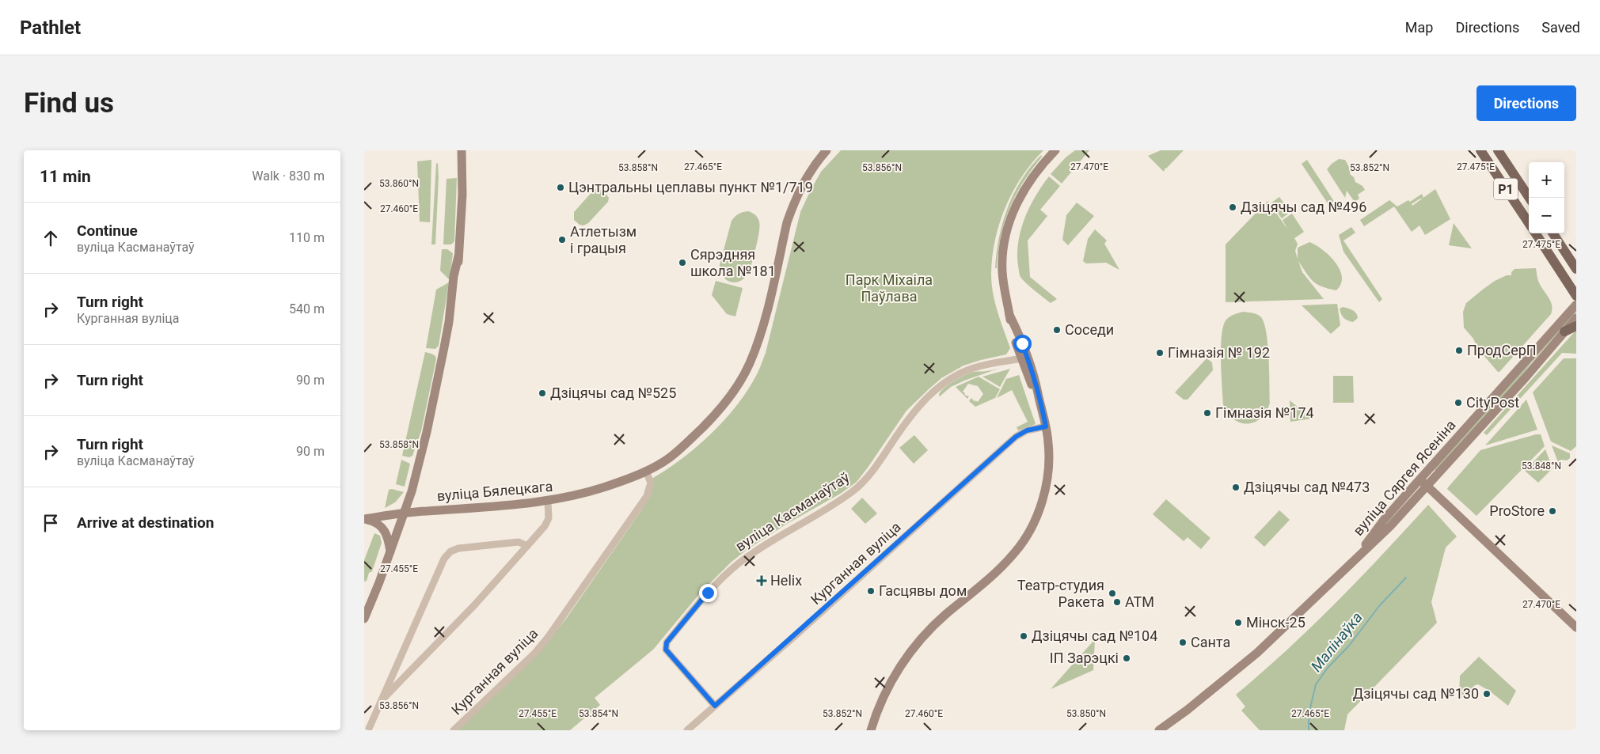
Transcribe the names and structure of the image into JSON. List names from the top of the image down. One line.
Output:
{"streets":{"main road":["Р1","вуліца Сяргея Ясеніна","вуліца Бялецкага"],"street":["вуліца Касманаўтаў","Курганная вуліца"]},"crossings":[["вуліца Бялецкага","Курганная вуліца"],["вуліца Касманаўтаў","Курганная вуліца"]],"water":["Малінаўка"],"parks":["Парк Міхаіла Паўлава"],"places":{"other":["Цэнтральны цеплавы пункт №1/719","Дзіцячы сад №496","Атлетызм і грацыя","Сярэдняя школа №181","Соседи","ПродСерП","Гімназія № 192","Дзіцячы сад №525","CityPost","Гімназія №174","Дзіцячы сад №473","ProStore","Гасцявы дом","Театр-студия Ракета","АТМ","Мінск-25","Дзіцячы сад №104","Санта","ІП Зарэцкі","Дзіцячы сад №130"],"health":["Helix"]},"page":{"header":"Pathlet","nav":["Map","Directions","Saved"],"buttons":"Directions","title":"Find us","heading":["11 min","Walk · 830 m"],"map_buttons":["+","−"],"list":[["Continue","вуліца Касманаўтаў","110 m"],["Turn right","Курганная вуліца","540 m"],["Turn right","90 m"],["Turn right","вуліца Касманаўтаў","90 m"],"Arrive at destination"]},"coordinates":["27.465°E","27.470°E","27.475°E","53.858°N","53.856°N","53.852°N","53.860°N","27.460°E","53.848°N","27.455°E","53.854°N","53.850°N"]}
